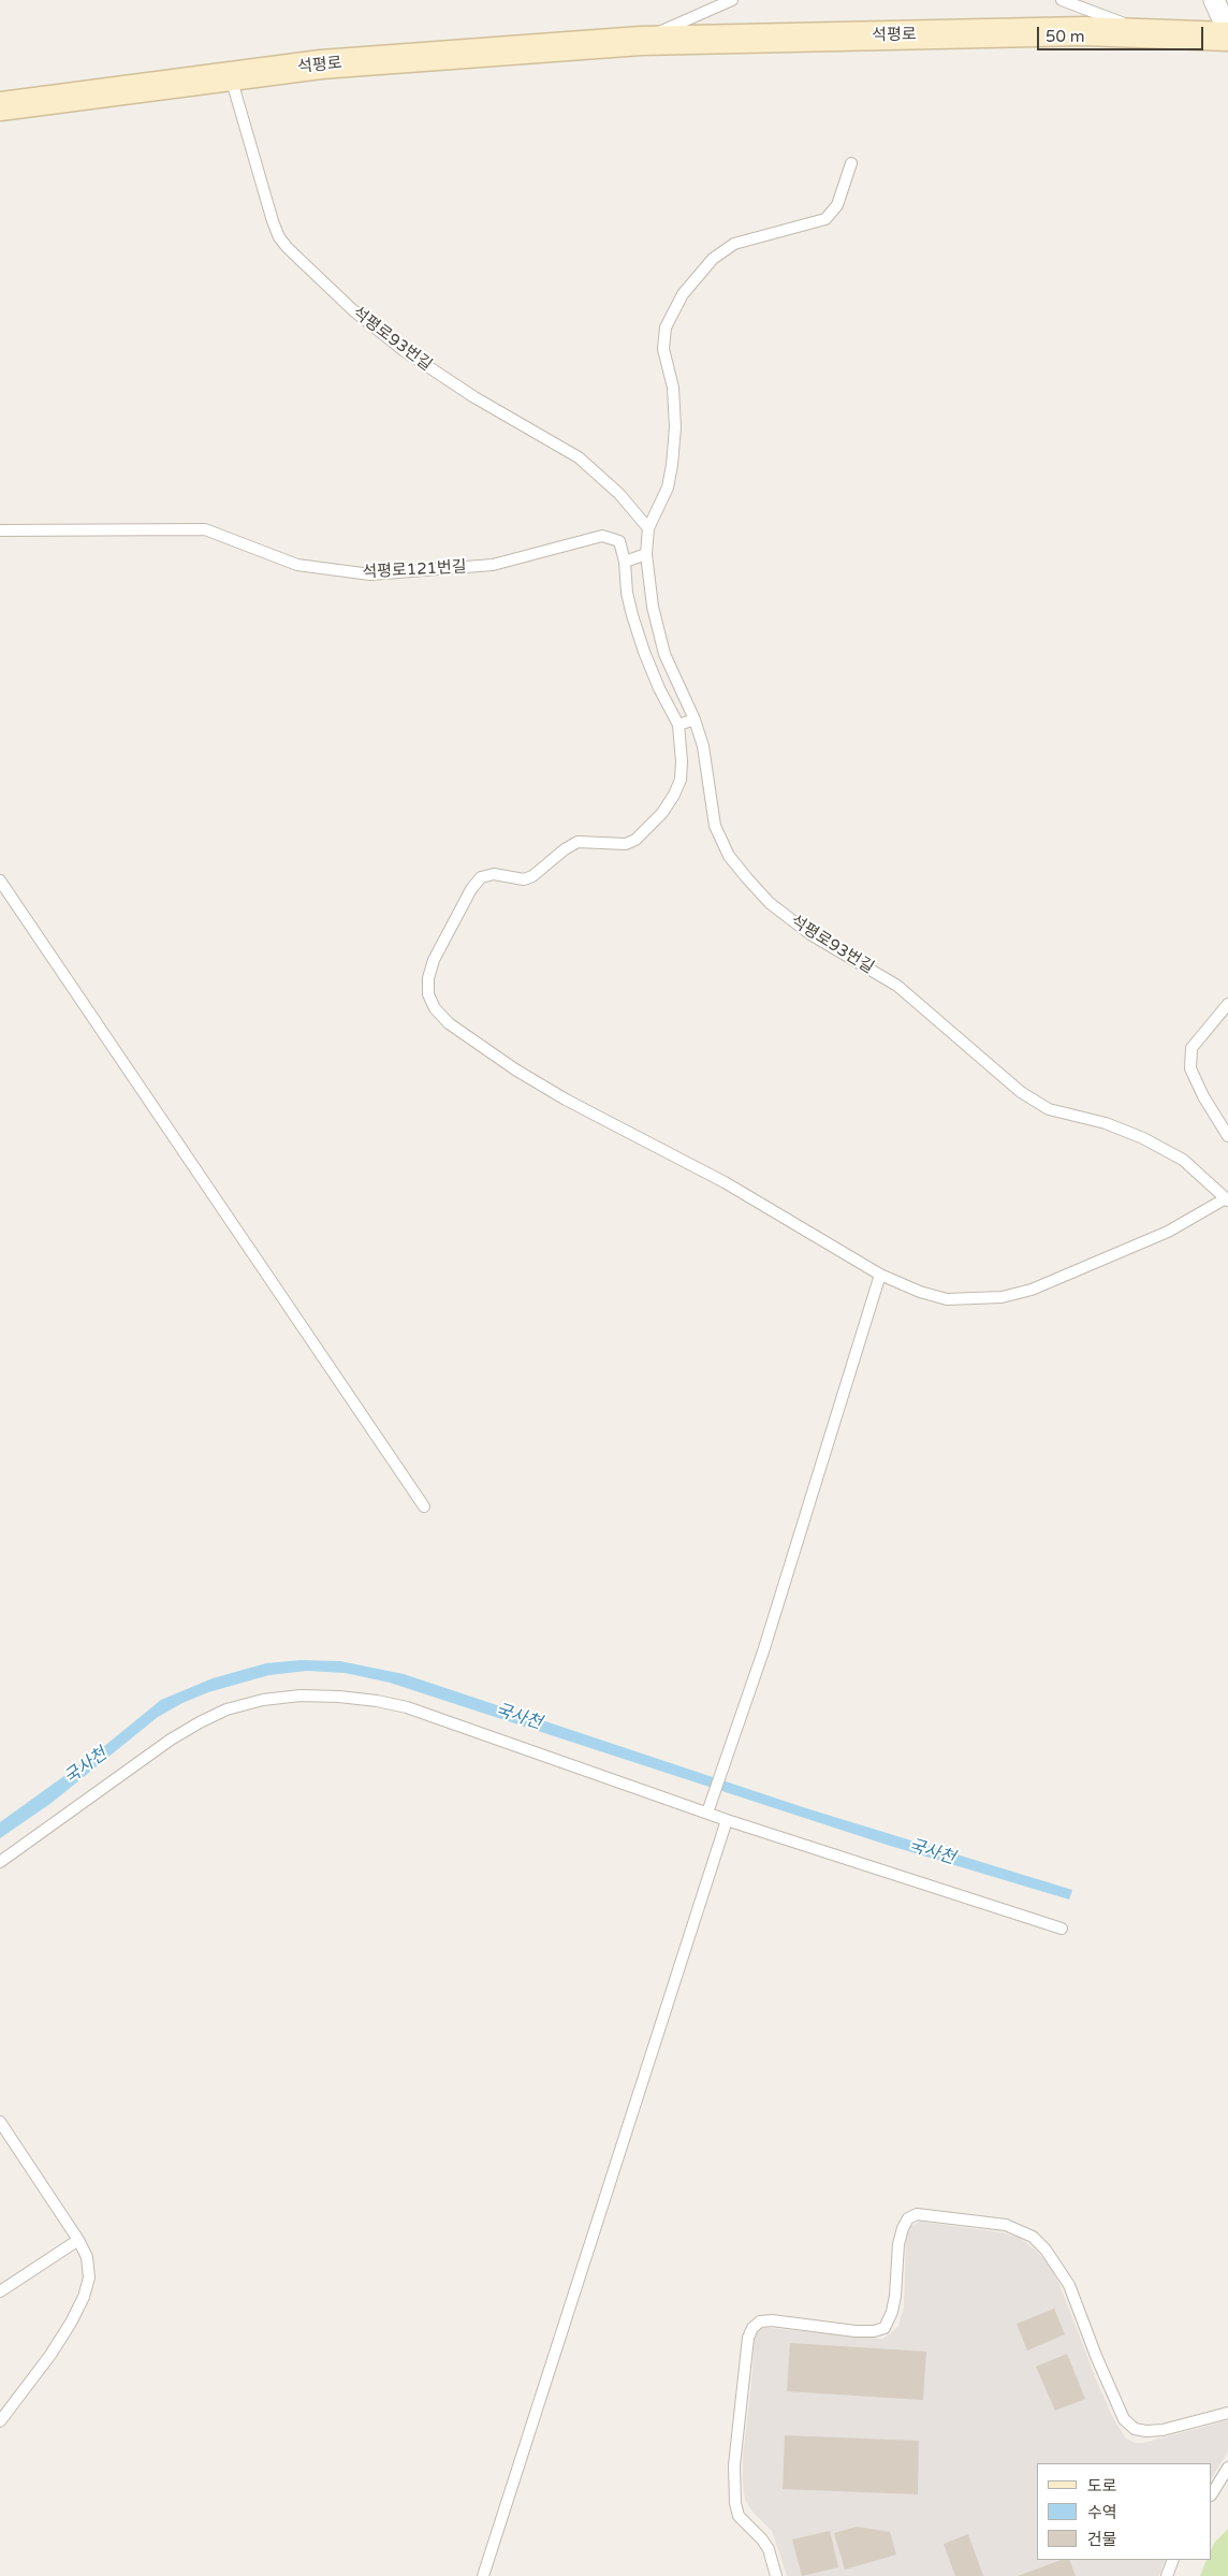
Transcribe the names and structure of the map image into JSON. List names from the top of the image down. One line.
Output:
{"streets":{"street":["석평로"],"lane":["석평로93번길","석평로121번길"]},"crossings":[["석평로","석평로93번길"]],"water":["국사천"],"legend":["도로","수역","건물"],"scale_bar":"50 m"}
